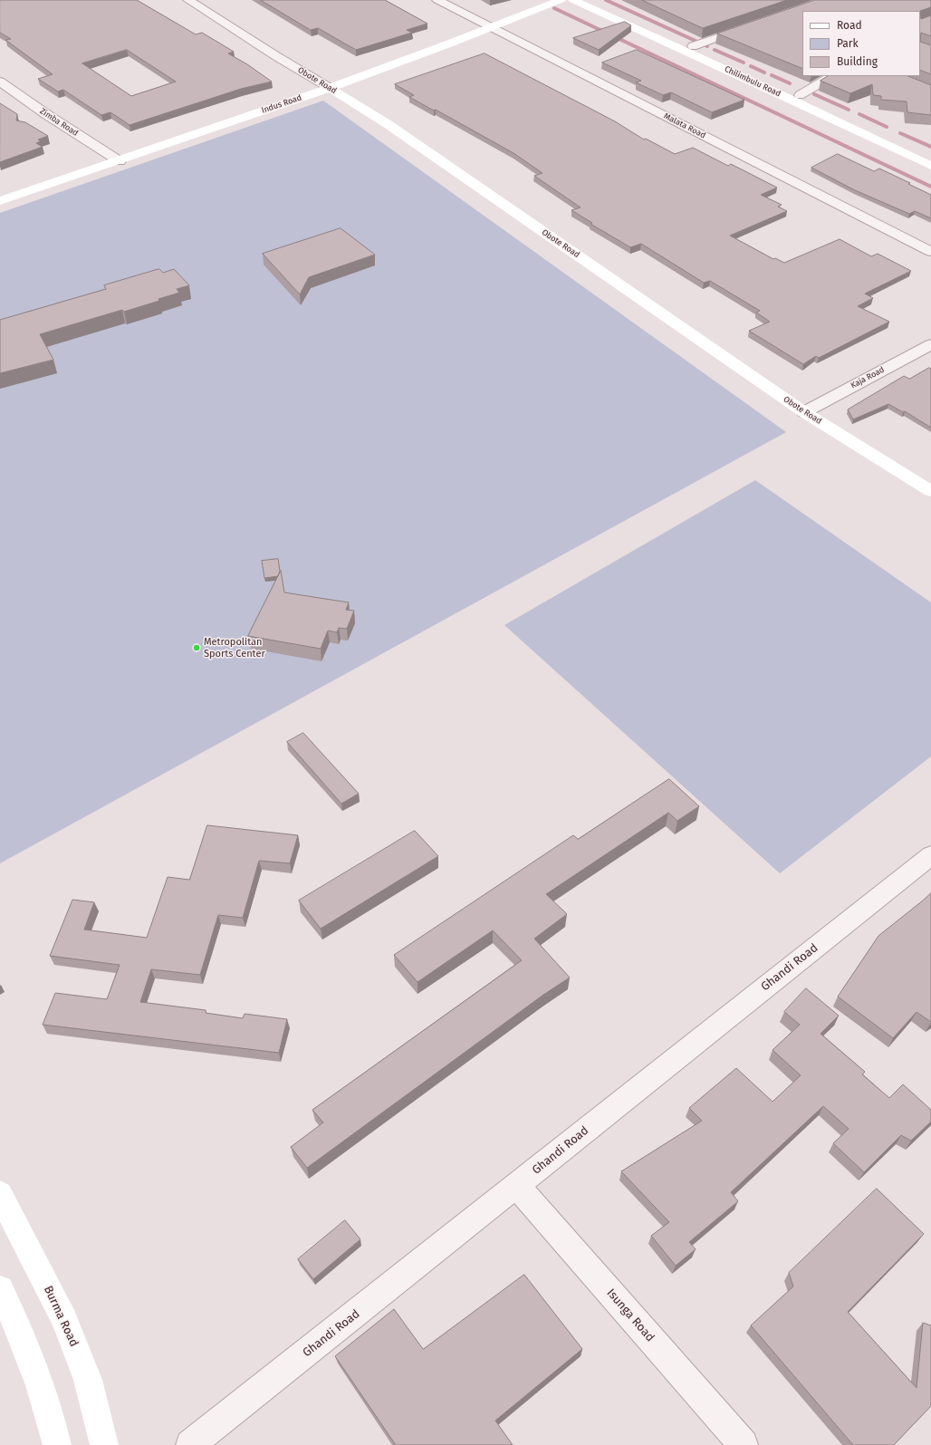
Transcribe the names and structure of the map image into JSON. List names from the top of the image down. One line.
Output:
{"streets":{"street":["Obote Road","Chilimbulu Road","Indus Road","Zimba Road","Malata Road","Kaja Road","Ghandi Road","Isunga Road","Burma Road"]},"crossings":[["Obote Road","Indus Road"],["Obote Road","Kaja Road"],["Indus Road","Zimba Road"],["Indus Road","Malata Road"],["Ghandi Road","Isunga Road"]],"places":["Metropolitan Sports Center"],"legend":["Road","Park","Building"]}
